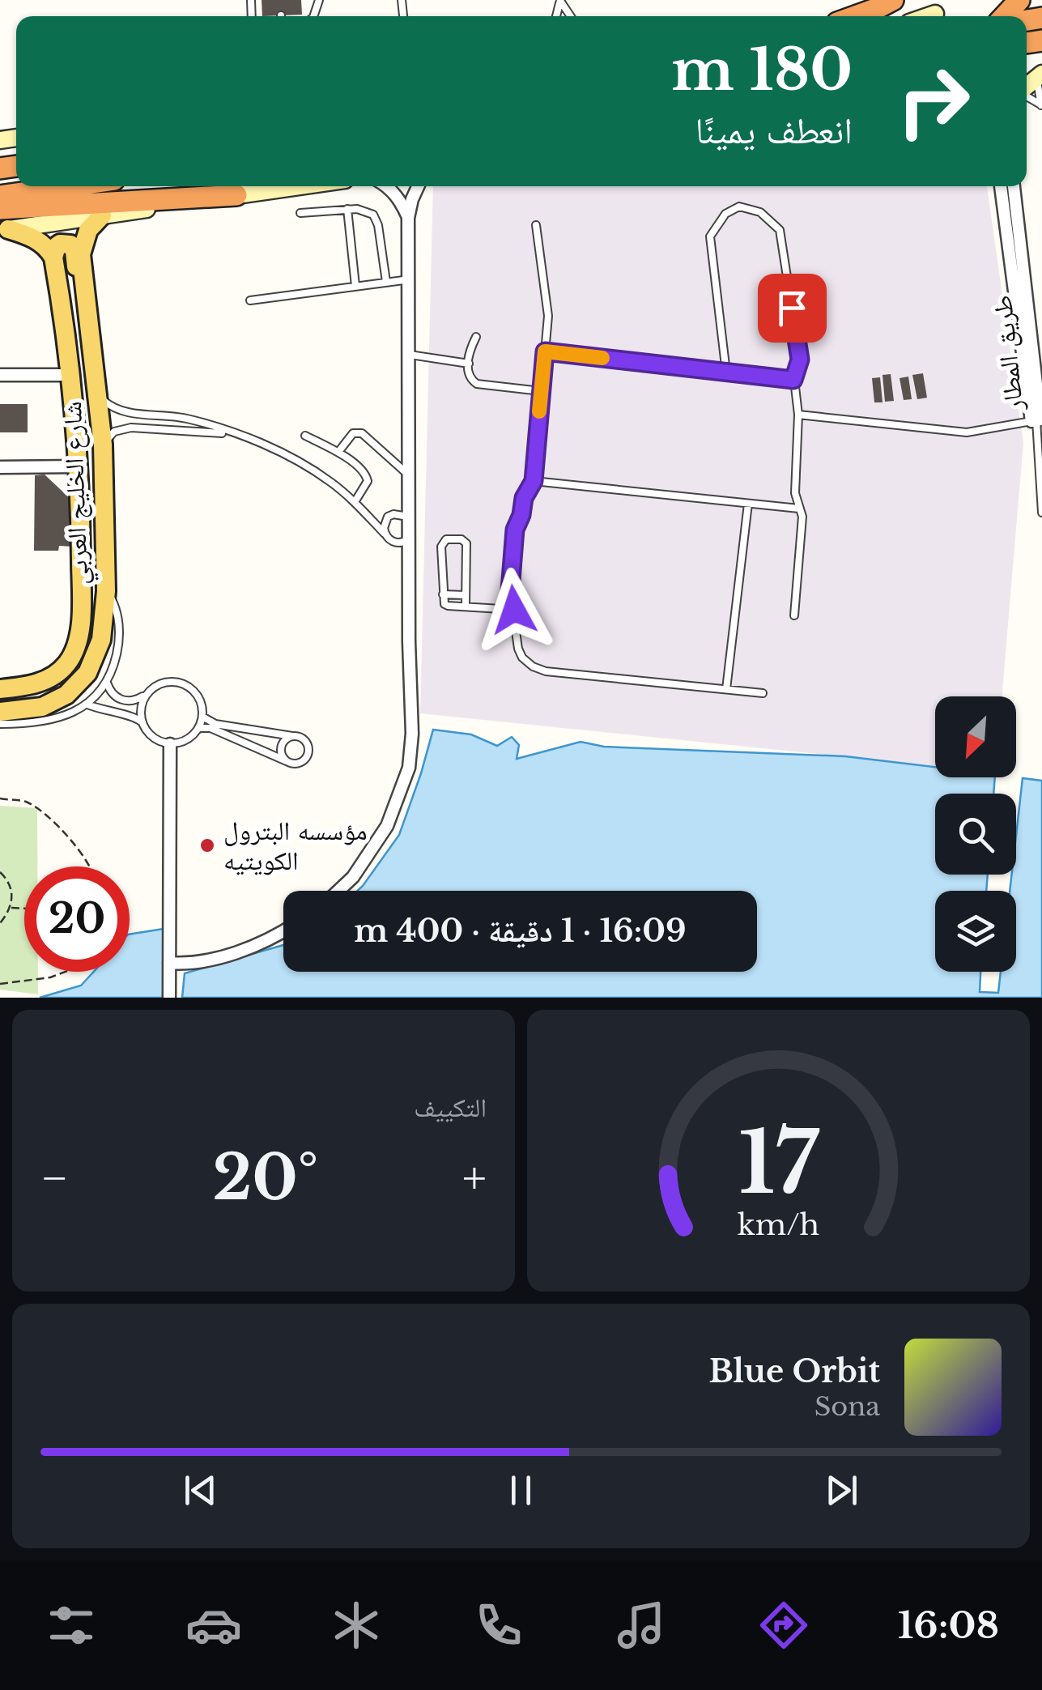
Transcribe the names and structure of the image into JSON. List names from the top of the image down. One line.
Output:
{"streets":{"main road":["شارع الخليج العربي"],"street":["طريق المطار"]},"places":["مؤسسه البترول الكويتيه"],"north":"bottom left","page":{"turn":["180 m","انعطف يمينًا"],"limit":"20","trip":"16:09 · 1 دقيقة · 400 m","tile":"التكييف","heat":["−","20°","+"],"song":["Blue Orbit","Sona"],"tabs":"16:08","gauge":["17","km/h"]}}
